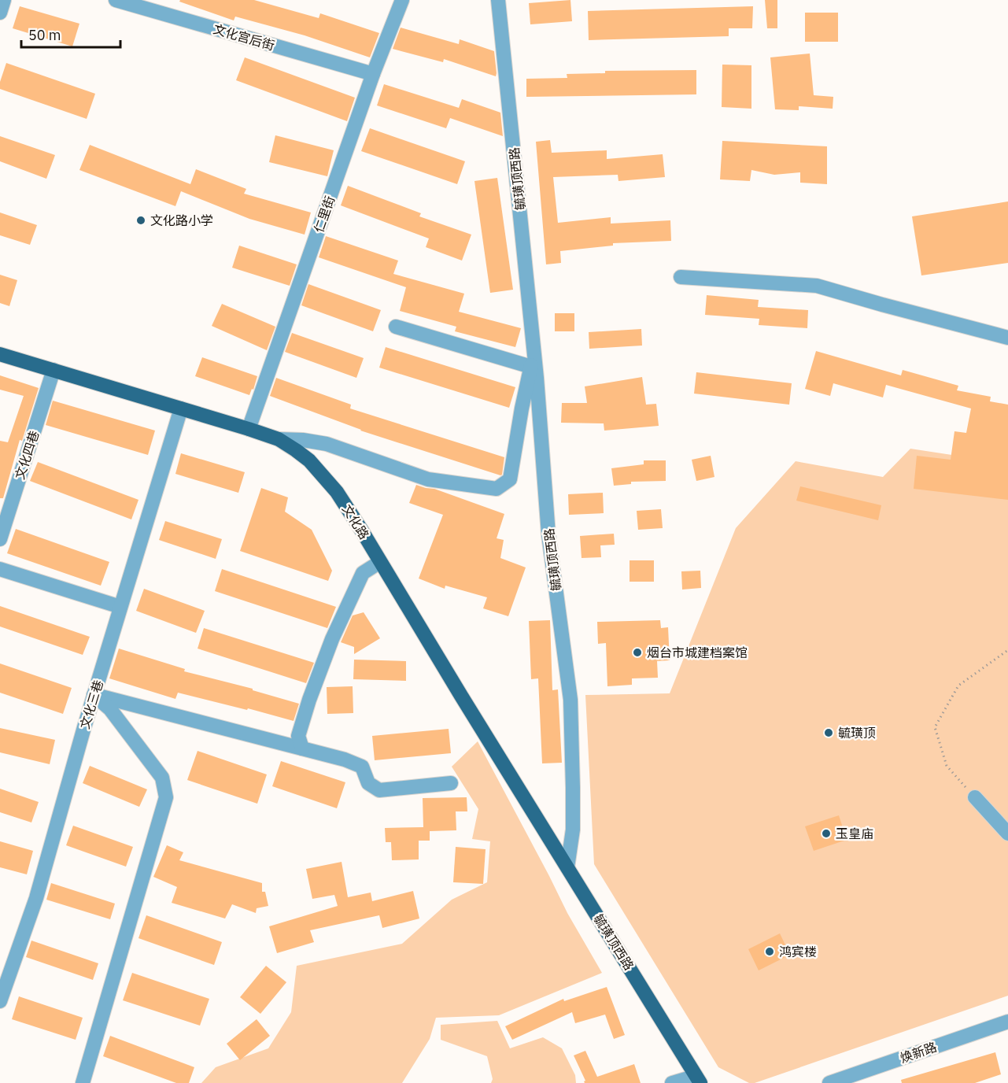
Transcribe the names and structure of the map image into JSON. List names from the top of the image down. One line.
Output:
{"streets":{"main road":["毓璜顶西路","文化路"],"street":["文化宫后街","仁里街","文化四巷","文化三巷","焕新路"]},"crossings":[["文化宫后街","仁里街"],["毓璜顶西路","文化路"],["仁里街","文化路"],["文化四巷","文化路"],["文化路","文化三巷"]],"places":["文化路小学","烟台市城建档案馆","毓璜顶","玉皇庙","鸿宾楼"],"scale_bar":"50 m"}
